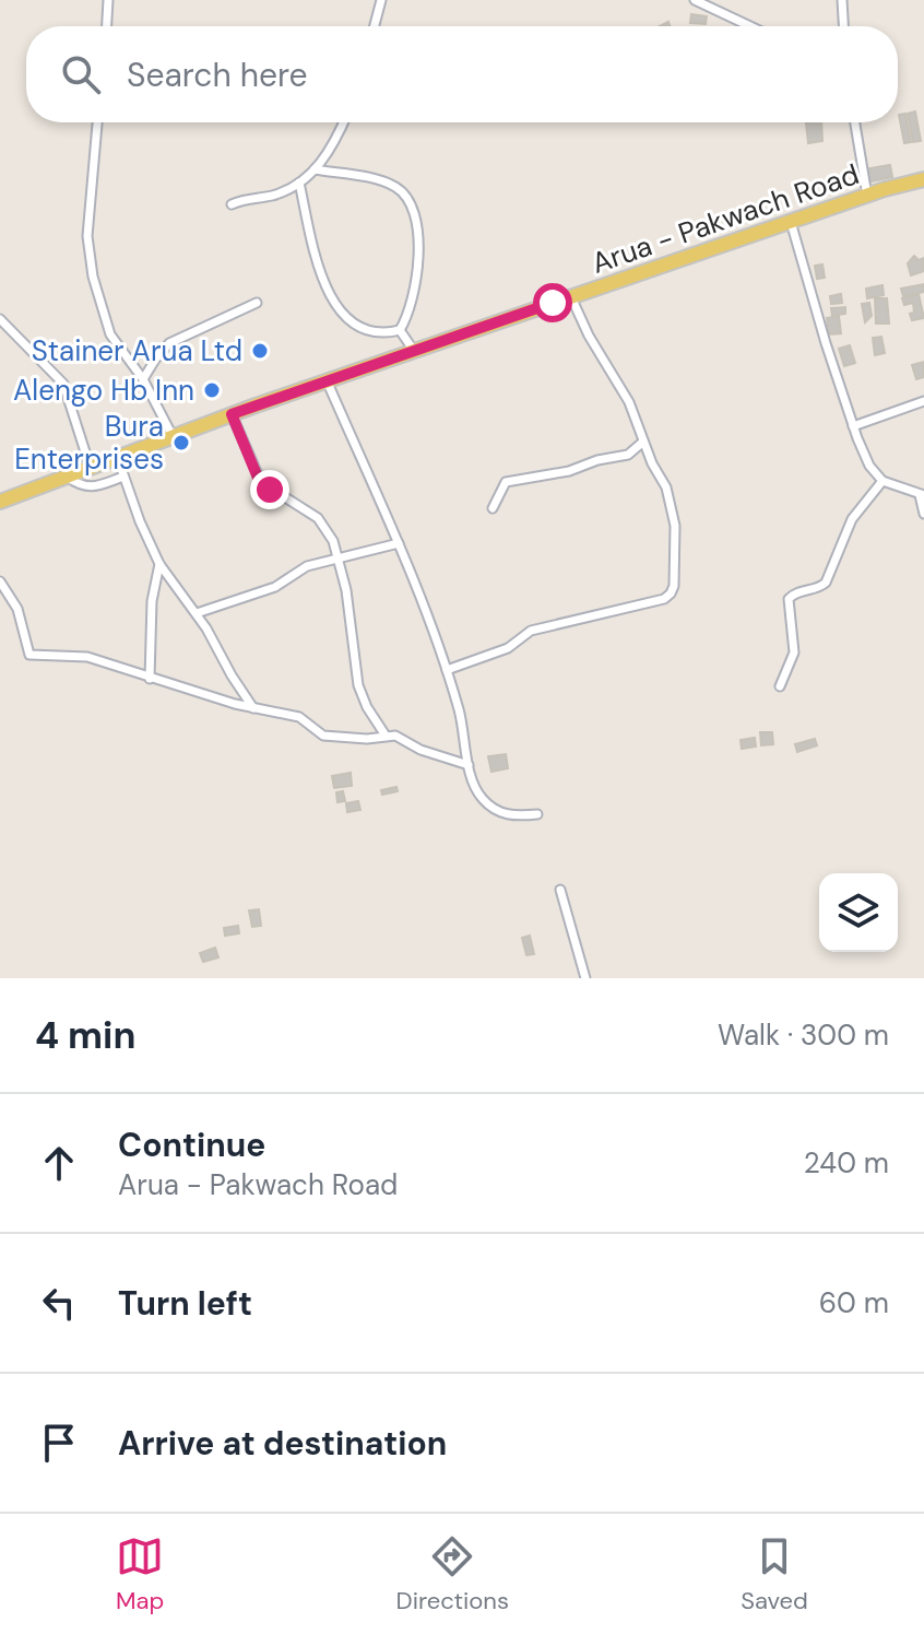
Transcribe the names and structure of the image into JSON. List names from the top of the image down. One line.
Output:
{"streets":{"main road":["Arua - Pakwach Road"]},"places":["Stainer Arua Ltd","Alengo Hb Inn","Bura Enterprises"],"page":{"search":"Search here","heading":["4 min","Walk · 300 m"],"list":[["Continue","Arua - Pakwach Road","240 m"],["Turn left","60 m"],"Arrive at destination"],"nav":["Map","Directions","Saved"]}}
